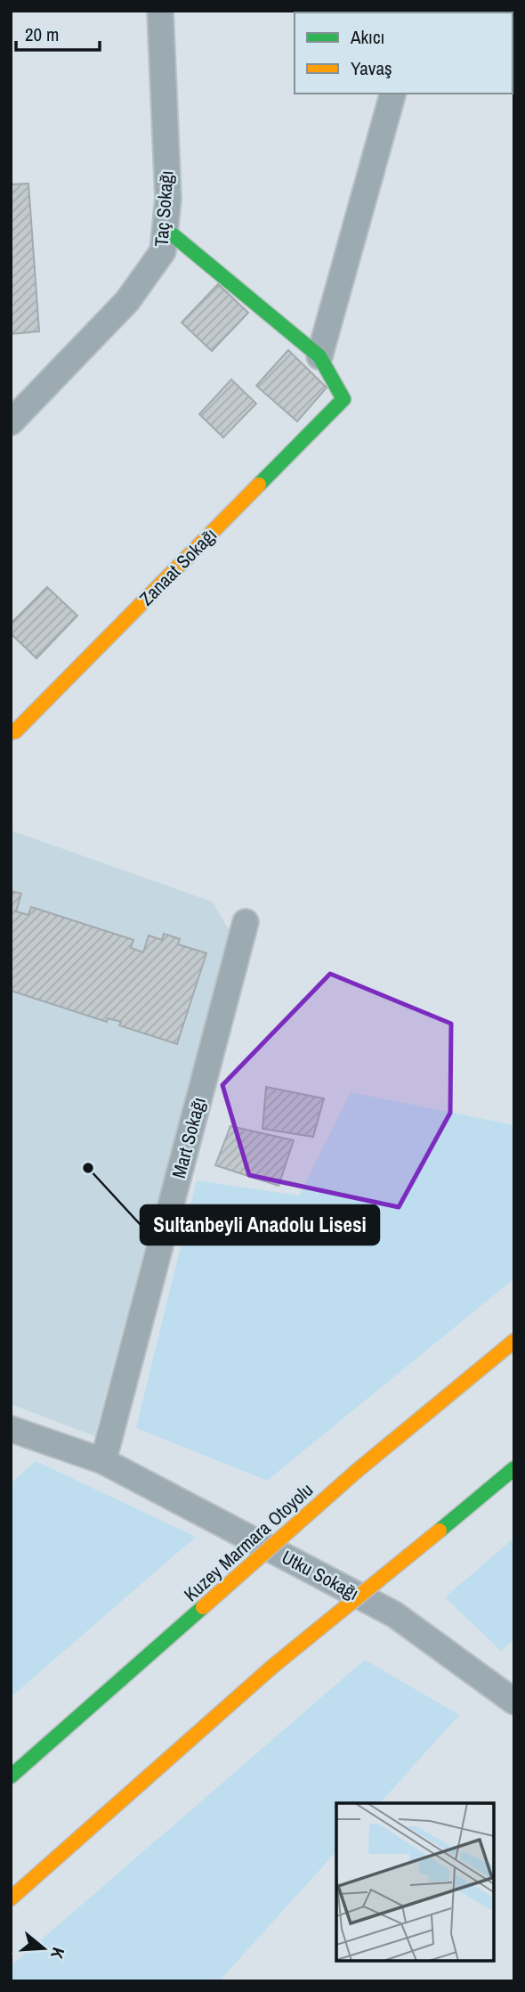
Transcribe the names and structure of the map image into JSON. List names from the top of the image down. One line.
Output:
{"streets":{"main road":["Zanaat Sokağı","Kuzey Marmara Otoyolu"],"street":["Taç Sokağı","Mart Sokağı","Utku Sokağı"]},"crossings":[["Mart Sokağı","Utku Sokağı"]],"places":["Sultanbeyli Anadolu Lisesi"],"legend":["Akıcı","Yavaş"],"scale_bar":"20 m","north":"right"}
